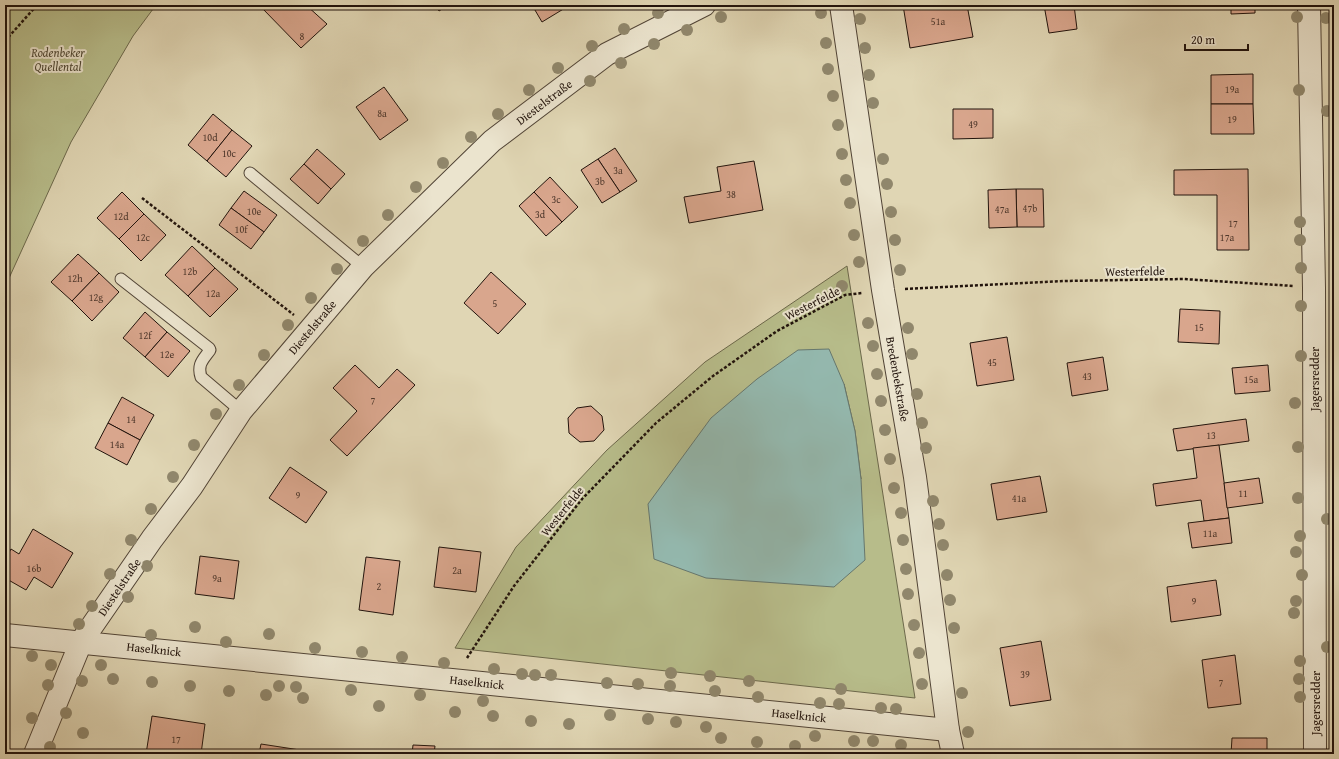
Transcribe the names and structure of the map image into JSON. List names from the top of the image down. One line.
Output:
{"streets":{"street":["Diestelstraße","Bredenbekstraße","Jagersredder","Haselknick"],"path":["Westerfelde"]},"crossings":[["Diestelstraße","Haselknick"],["Westerfelde","Bredenbekstraße"],["Westerfelde","Jagersredder"],["Bredenbekstraße","Haselknick"]],"parks":["Rodenbeker Quellental"],"house_numbers":["51a","8","19a","8a","19","49","10d","10c","3a","3b","38","3c","47b","47a","10e","3d","12d","17","10f","12c","17a","12b","12h","12a","12g","5","15","12f","12e","45","43","15a","7","14","13","14a","11","9","41a","11a","16b","2a","9a","2","9","39","7","17"],"scale_bar":"20 m"}
